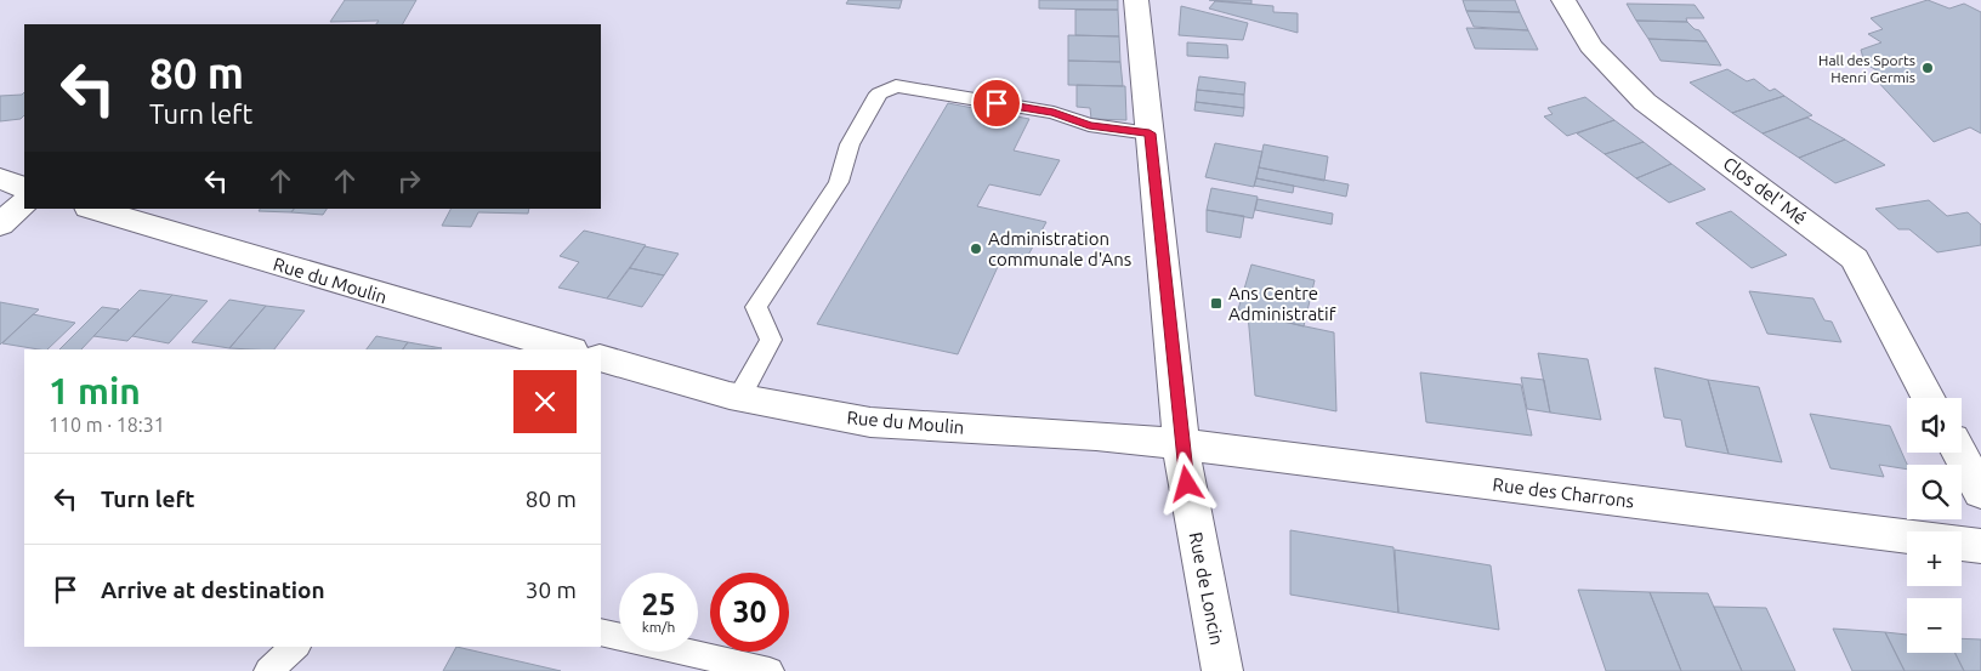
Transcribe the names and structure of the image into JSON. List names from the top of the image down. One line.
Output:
{"streets":{"street":["Clos del' Mé","Rue du Moulin","Rue des Charrons","Rue de Loncin"]},"crossings":[["Rue du Moulin","Rue des Charrons"],["Rue du Moulin","Rue de Loncin"],["Rue des Charrons","Rue de Loncin"]],"places":{"other":["Hall des Sports Henri Germis","Administration communale d'Ans"],"transit":["Ans Centre Administratif"]},"page":{"turn":["80 m","Turn left"],"heading":["1 min","110 m · 18:31"],"map_buttons":["+","−"],"list":[{"name":"Turn left","value":"80 m"},{"name":"Arrive at destination","value":"30 m"}],"speed":"25 km/h","limit":"30"}}
